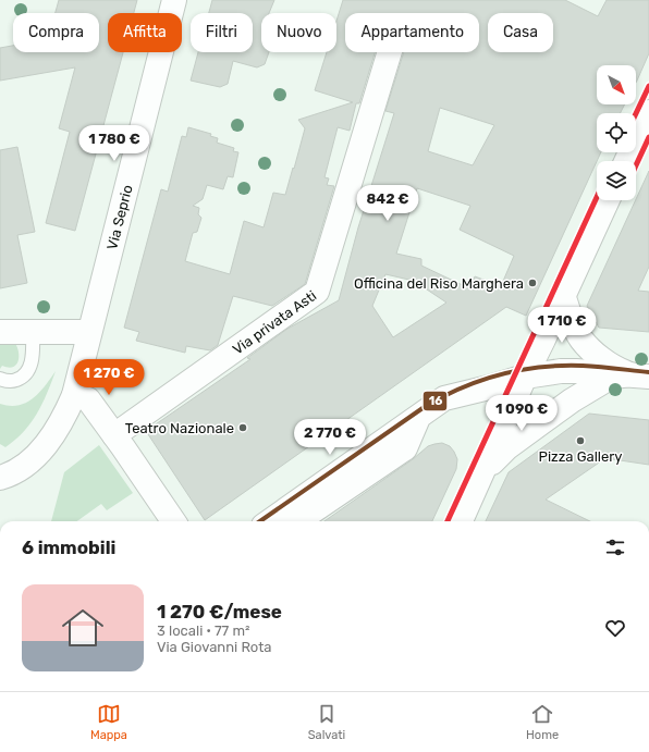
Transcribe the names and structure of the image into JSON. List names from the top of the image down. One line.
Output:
{"streets":{"street":["Via Seprio","Via privata Asti"]},"places":["Officina del Riso Marghera","Teatro Nazionale","Pizza Gallery"],"lines":["transit line 16"],"north":"bottom right","page":{"chip":["Compra","Affitta","Filtri","Nuovo","Appartamento","Casa"],"price":["1 780 €","842 €","1 710 €","1 270 €","1 090 €","2 770 €"],"heading":"6 immobili","list":[{"name":"1 270 €/mese","note":"3 locali · 77 m² · Via Giovanni Rota"}],"tabs":["Mappa","Salvati","Home"]}}
